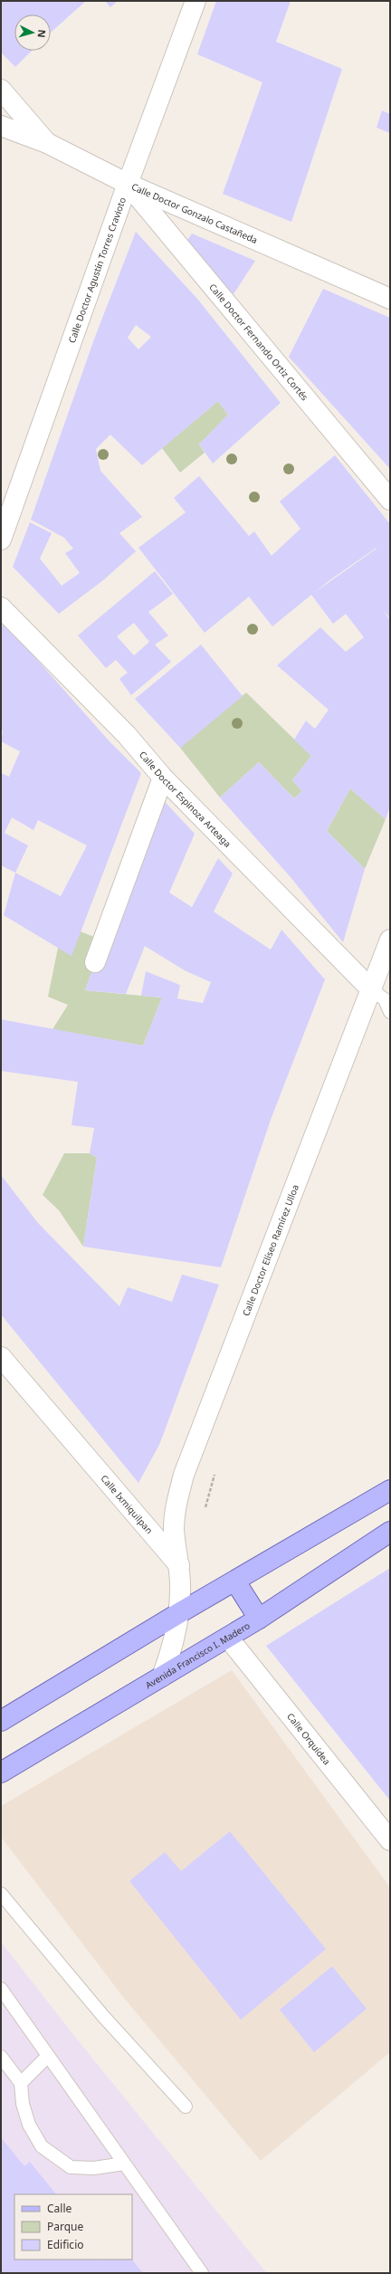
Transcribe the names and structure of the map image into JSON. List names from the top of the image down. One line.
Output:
{"streets":{"main road":["Avenida Francisco I. Madero"],"street":["Calle Doctor Gonzalo Castañeda","Calle Doctor Agustín Torres Cravioto","Calle Doctor Fernando Ortiz Cortés","Calle Doctor Espinoza Arteaga","Calle Doctor Elíseo Ramírez Ulloa","Calle Ixmiquilpan","Calle Orquídea"]},"crossings":[["Calle Doctor Gonzalo Castañeda","Calle Doctor Agustín Torres Cravioto"],["Calle Doctor Gonzalo Castañeda","Calle Doctor Fernando Ortiz Cortés"],["Calle Doctor Agustín Torres Cravioto","Calle Doctor Fernando Ortiz Cortés"],["Calle Doctor Espinoza Arteaga","Calle Doctor Elíseo Ramírez Ulloa"],["Calle Doctor Elíseo Ramírez Ulloa","Calle Ixmiquilpan"],["Avenida Francisco I. Madero","Calle Orquídea"]],"legend":["Calle","Parque","Edificio"],"north":"right"}
